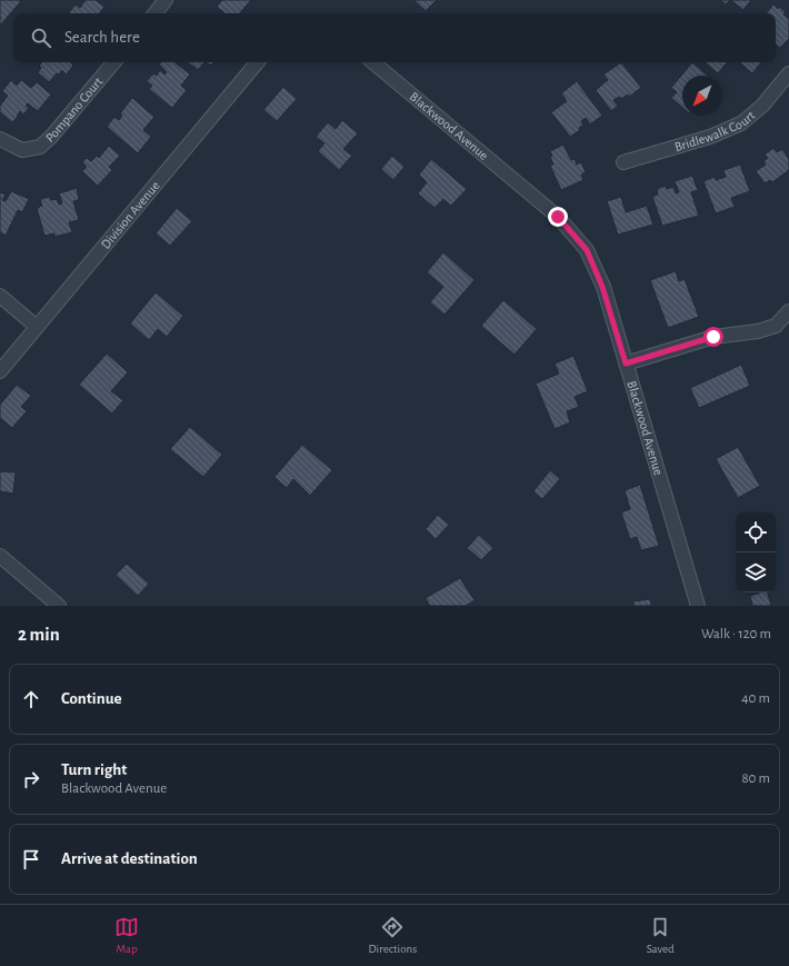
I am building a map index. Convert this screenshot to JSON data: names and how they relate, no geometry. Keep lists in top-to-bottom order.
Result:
{
  "streets": {
    "street": [
      "Pompano Court",
      "Blackwood Avenue",
      "Bridlewalk Court",
      "Division Avenue"
    ]
  },
  "north": "bottom left",
  "page": {
    "search": "Search here",
    "heading": ["2 min", "Walk · 120 m"],
    "list": [
      ["Continue", "40 m"],
      ["Turn right", "Blackwood Avenue", "80 m"],
      "Arrive at destination"
    ],
    "nav": ["Map", "Directions", "Saved"]
  }
}
